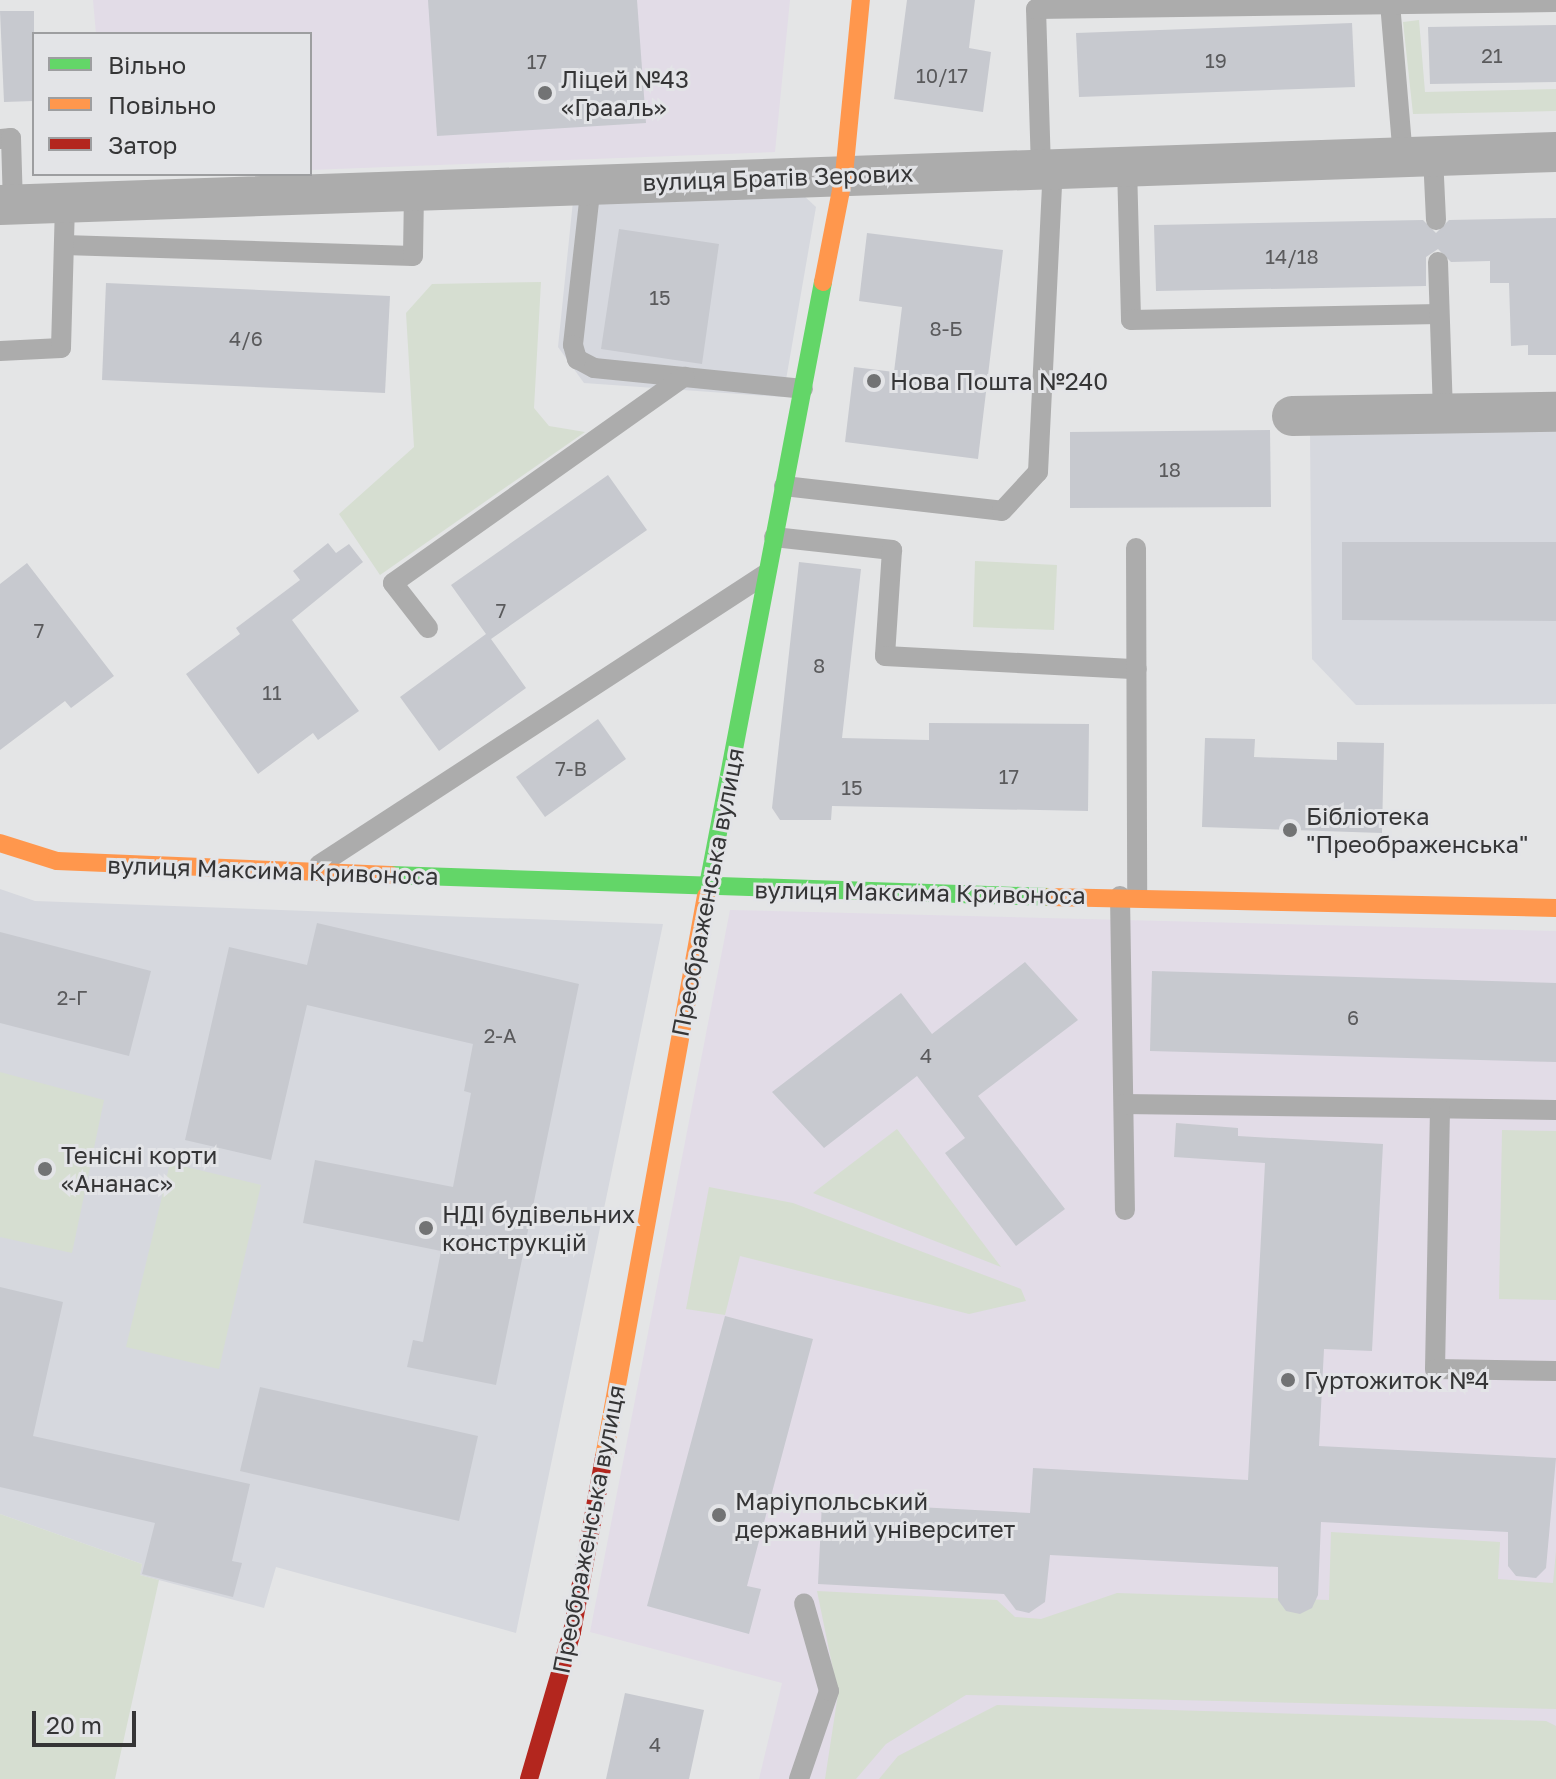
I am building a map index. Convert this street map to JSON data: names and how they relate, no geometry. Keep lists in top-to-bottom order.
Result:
{
  "streets": {
    "street": ["вулиця Братів Зерових", "вулиця Максима Кривоноса", "Преображенська вулиця"]
  },
  "crossings": [
    ["вулиця Братів Зерових", "Преображенська вулиця"],
    ["вулиця Максима Кривоноса", "Преображенська вулиця"]
  ],
  "places": [
    "Ліцей №43 «Грааль»",
    "Нова Пошта №240",
    "Бібліотека \"Преображенська\"",
    "Тенісні корти «Ананас»",
    "НДІ будівельних конструкцій",
    "Гуртожиток №4",
    "Маріупольський державний університет"
  ],
  "house_numbers": [
    "21",
    "19",
    "17",
    "10/17",
    "14/18",
    "15",
    "8-Б",
    "4/6",
    "18",
    "7",
    "7",
    "8",
    "11",
    "7-В",
    "17",
    "15",
    "2-Г",
    "6",
    "2-А",
    "4",
    "4"
  ],
  "legend": ["Вільно", "Повільно", "Затор"],
  "scale_bar": "20 m"
}
